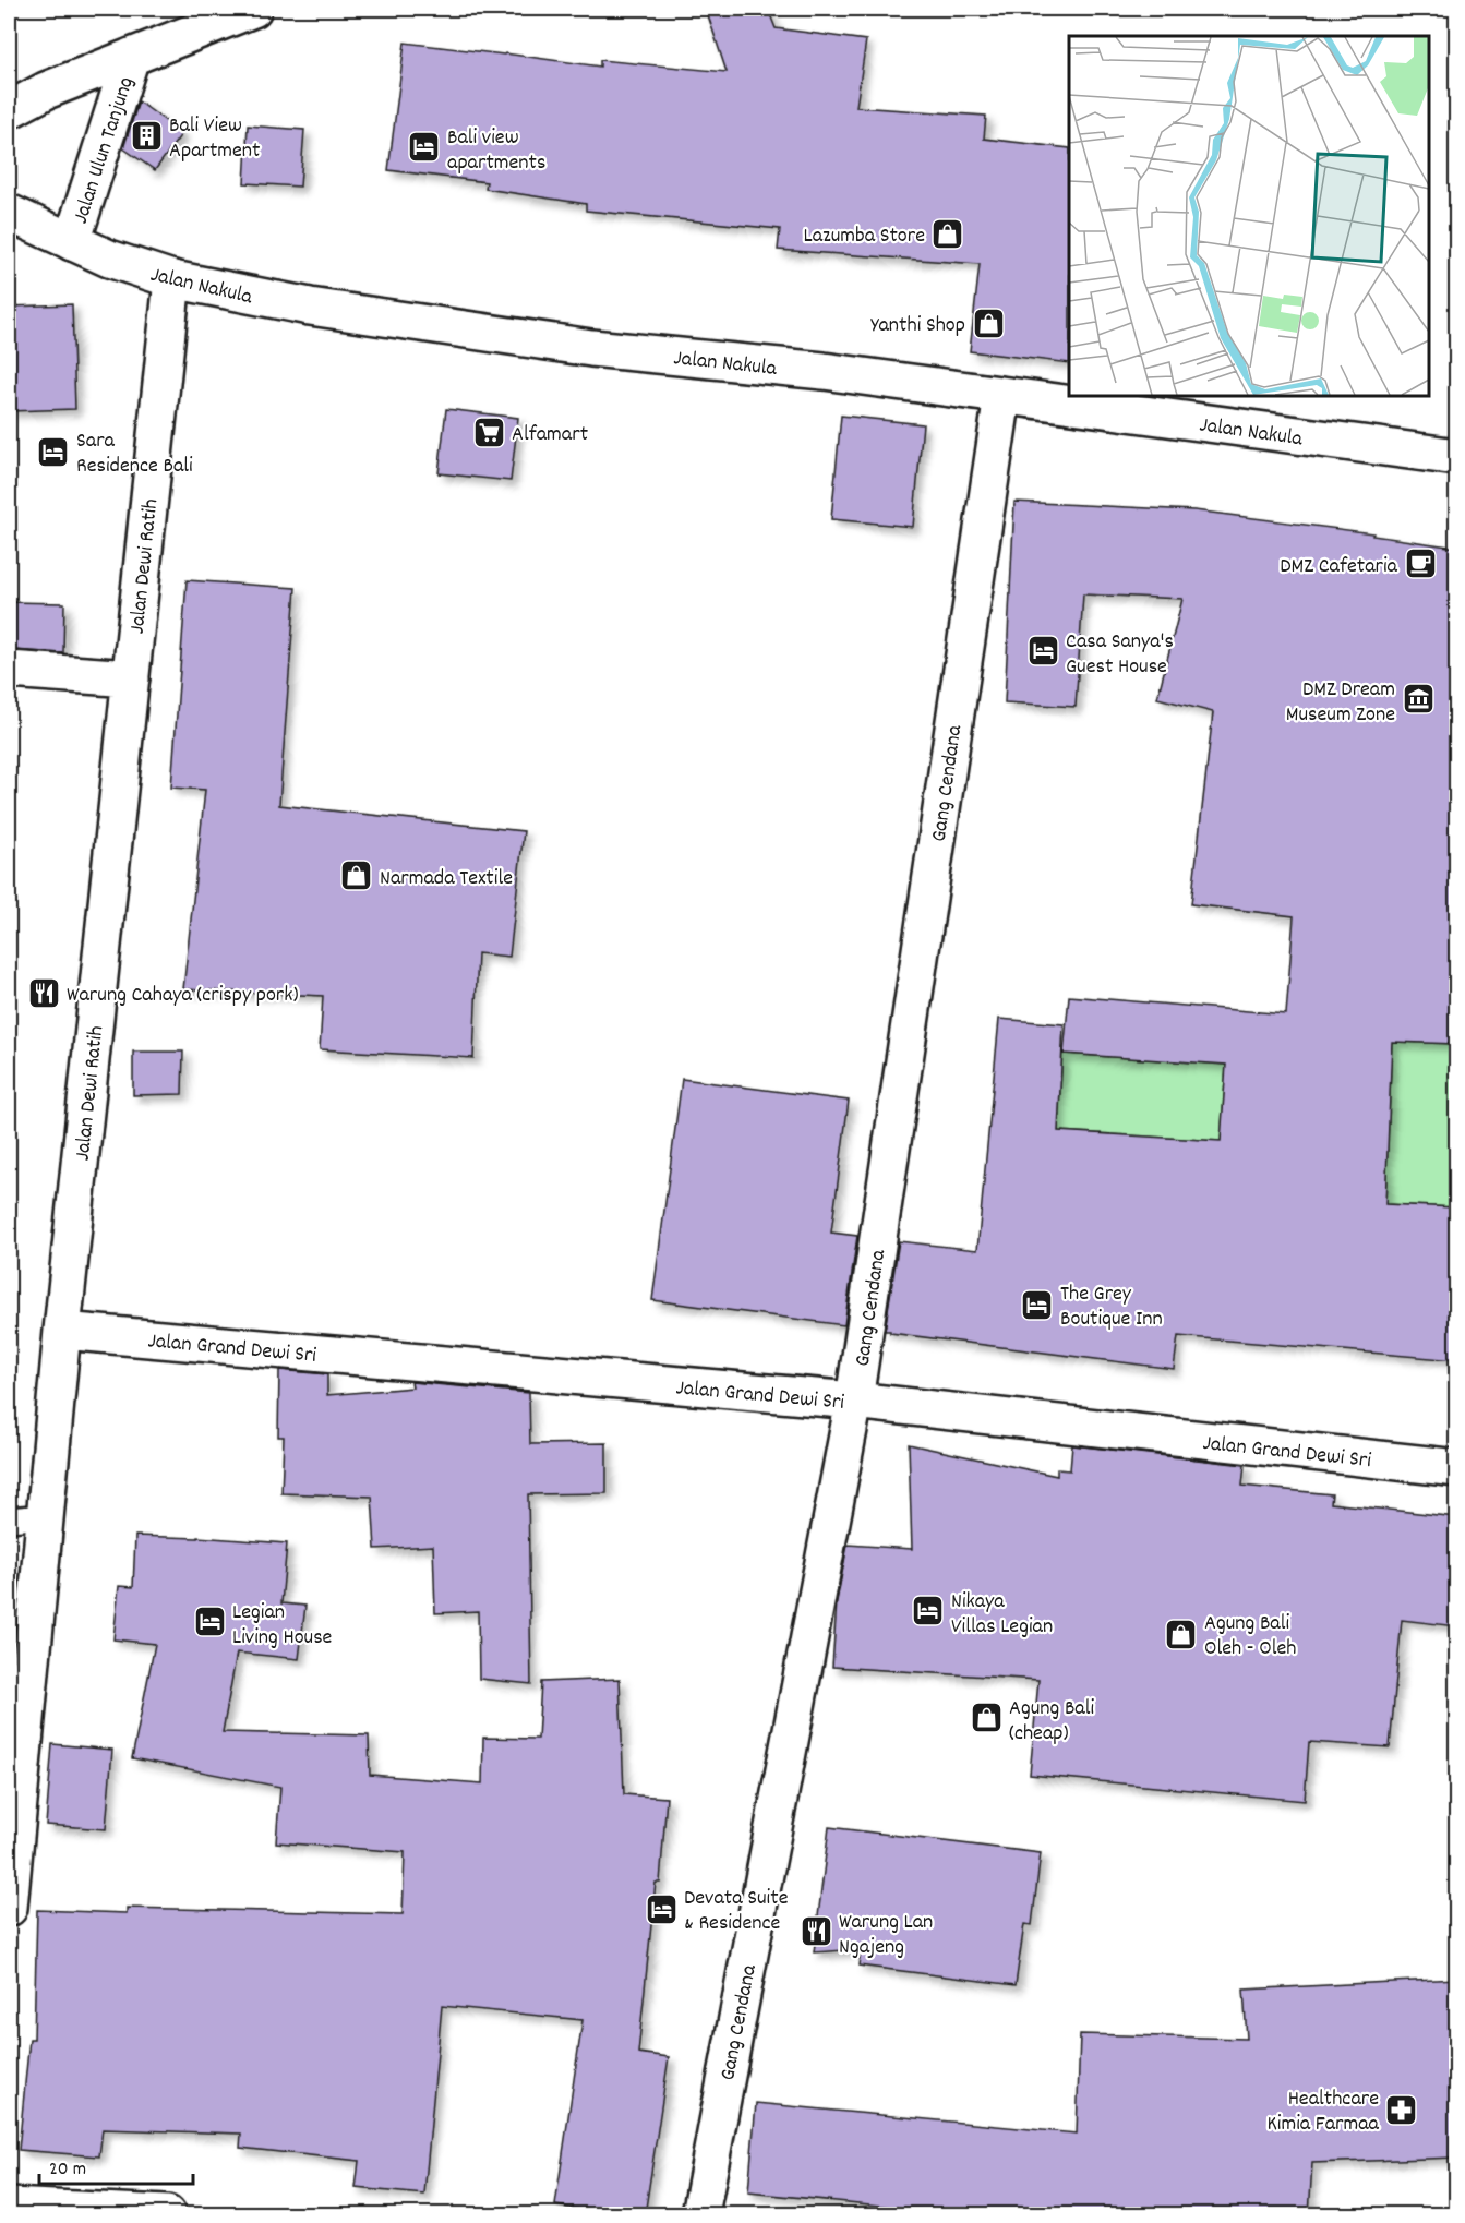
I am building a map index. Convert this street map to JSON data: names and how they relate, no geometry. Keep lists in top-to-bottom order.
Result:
{
  "streets": {
    "street": [
      "Jalan Ulun Tanjung",
      "Jalan Nakula",
      "Jalan Dewi Ratih",
      "Gang Cendana",
      "Jalan Grand Dewi Sri"
    ]
  },
  "crossings": [
    ["Jalan Ulun Tanjung", "Jalan Nakula"],
    ["Jalan Nakula", "Jalan Dewi Ratih"],
    ["Jalan Nakula", "Gang Cendana"],
    ["Jalan Dewi Ratih", "Jalan Grand Dewi Sri"],
    ["Gang Cendana", "Jalan Grand Dewi Sri"]
  ],
  "places": {
    "building": ["Bali View Apartment"],
    "hotel": [
      "Bali view apartments",
      "Sara Residence Bali",
      "Casa Sanya's Guest House",
      "The Grey Boutique Inn",
      "Nikaya Villas Legian",
      "Legian Living House",
      "Devata Suite & Residence"
    ],
    "shop": [
      "Lazumba Store",
      "Yanthi Shop",
      "Narmada Textile",
      "Agung Bali Oleh - Oleh",
      "Agung Bali (cheap)"
    ],
    "supermarket": ["Alfamart"],
    "cafe": ["DMZ Cafetaria"],
    "museum": ["DMZ Dream Museum Zone"],
    "restaurant": ["Warung Cahaya (crispy pork)", "Warung Lan Ngajeng"],
    "pharmacy": ["Healthcare Kimia Farmaa"]
  },
  "scale_bar": "20 m"
}
